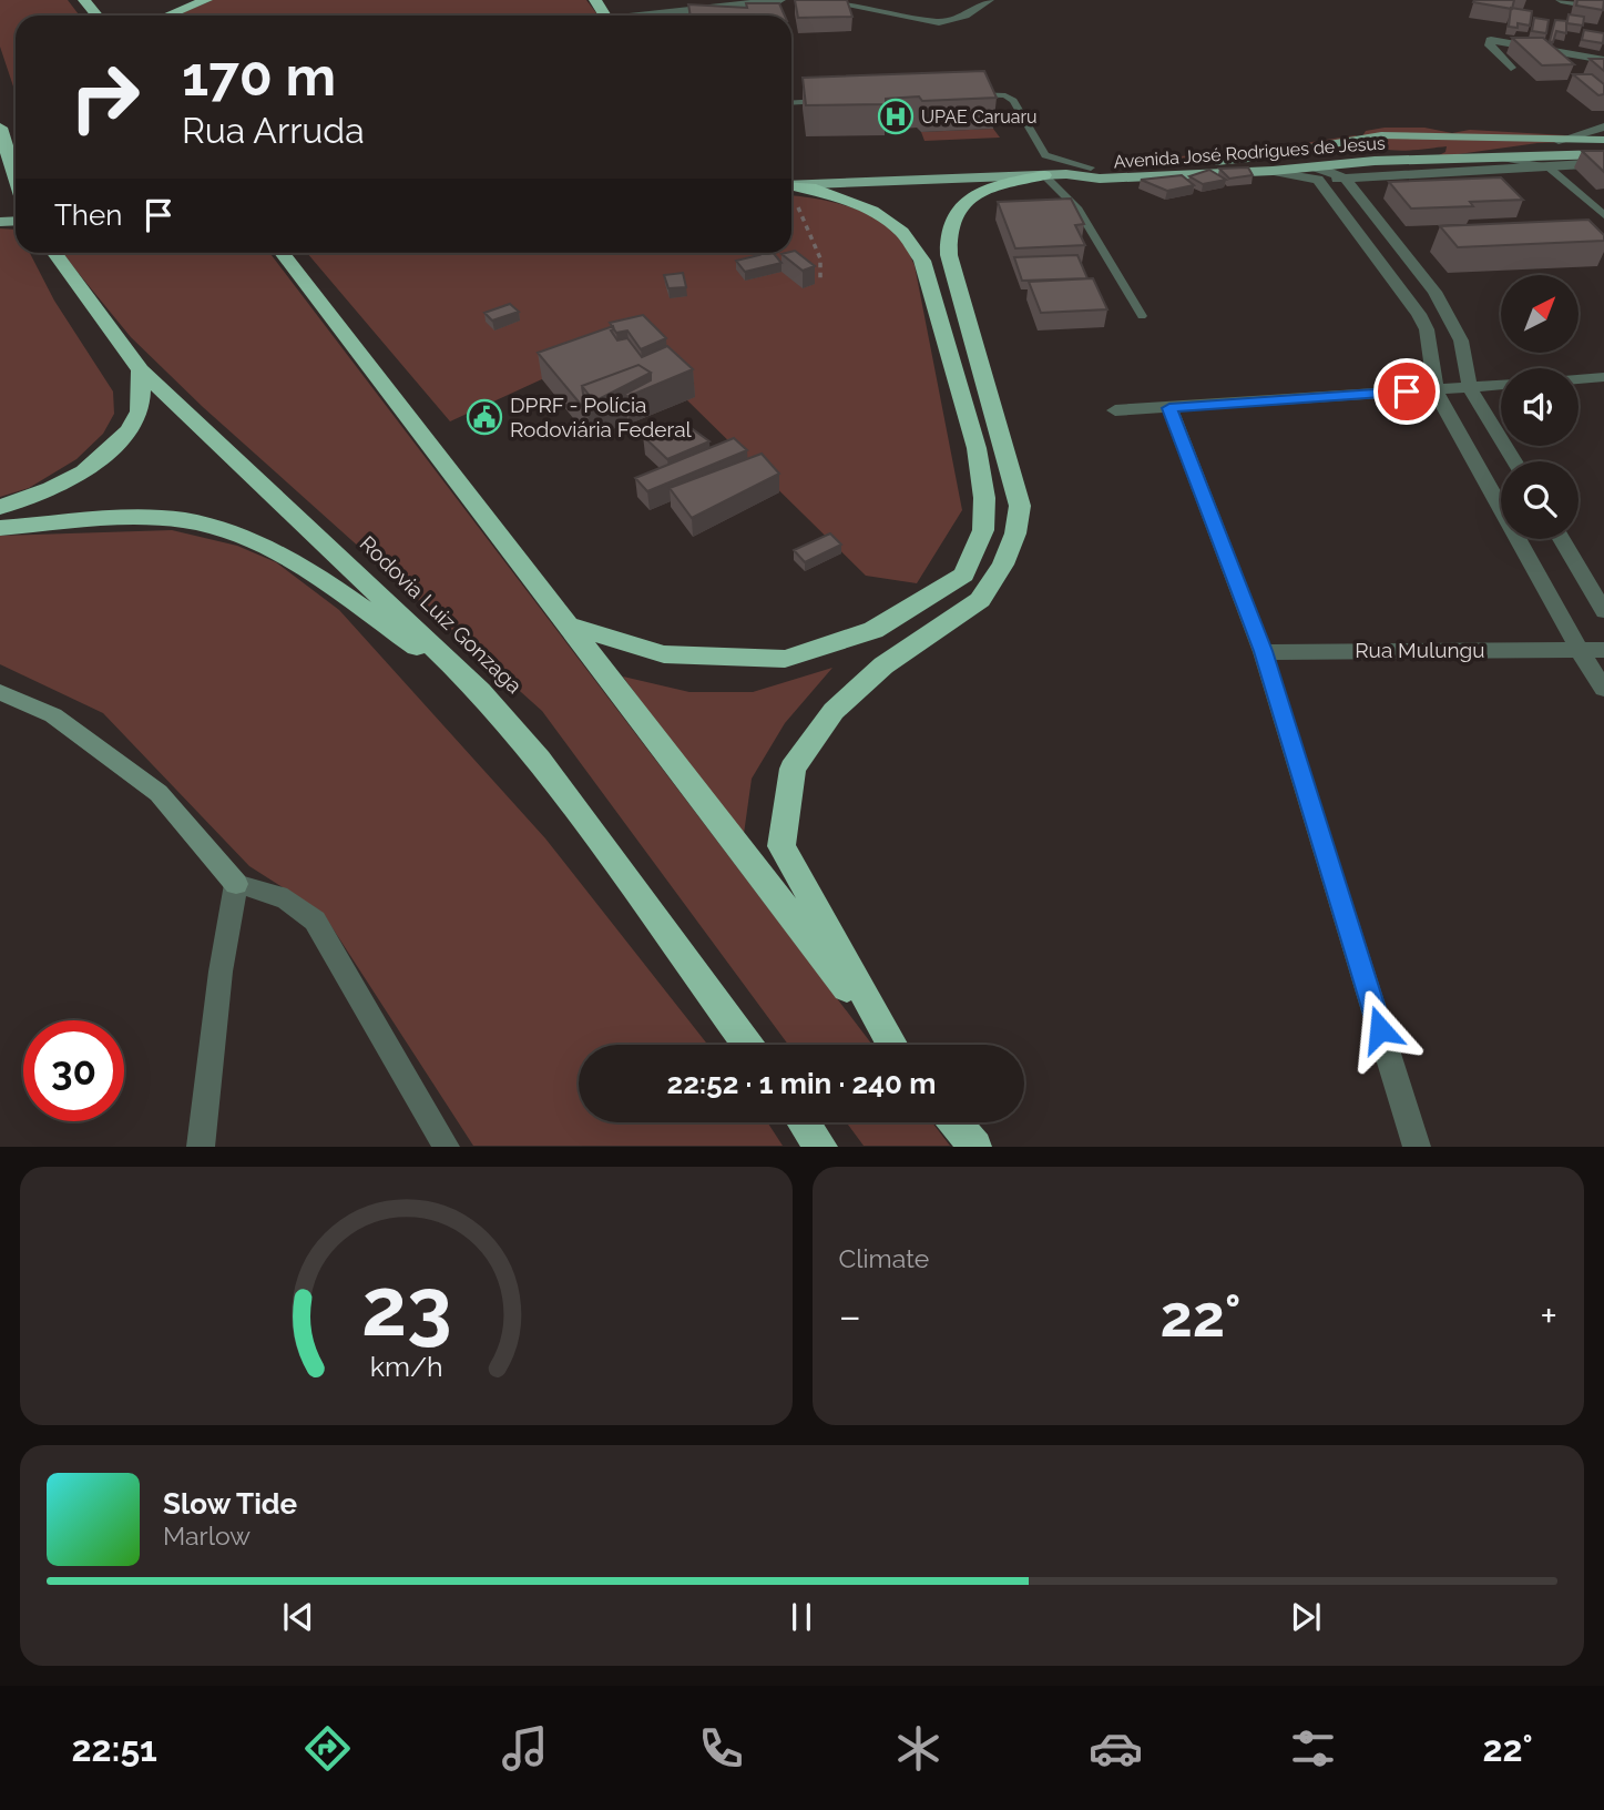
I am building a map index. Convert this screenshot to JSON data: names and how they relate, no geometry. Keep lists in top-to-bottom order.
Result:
{
  "streets": {
    "highway": ["Rodovia Luiz Gonzaga"],
    "main road": ["Avenida José Rodrigues de Jesus"],
    "street": ["Rua Mulungu"]
  },
  "places": {
    "hospital": ["UPAE Caruaru"],
    "public building": ["DPRF - Polícia Rodoviária Federal"]
  },
  "north": "top right",
  "page": {
    "turn": ["170 m", "Rua Arruda"],
    "then": "Then",
    "limit": "30",
    "trip": "22:52 · 1 min · 240 m",
    "tile": "Climate",
    "heat": ["−", "22°", "+"],
    "song": ["Slow Tide", "Marlow"],
    "tabs": ["22:51", "22°"],
    "gauge": ["23", "km/h"]
  }
}
